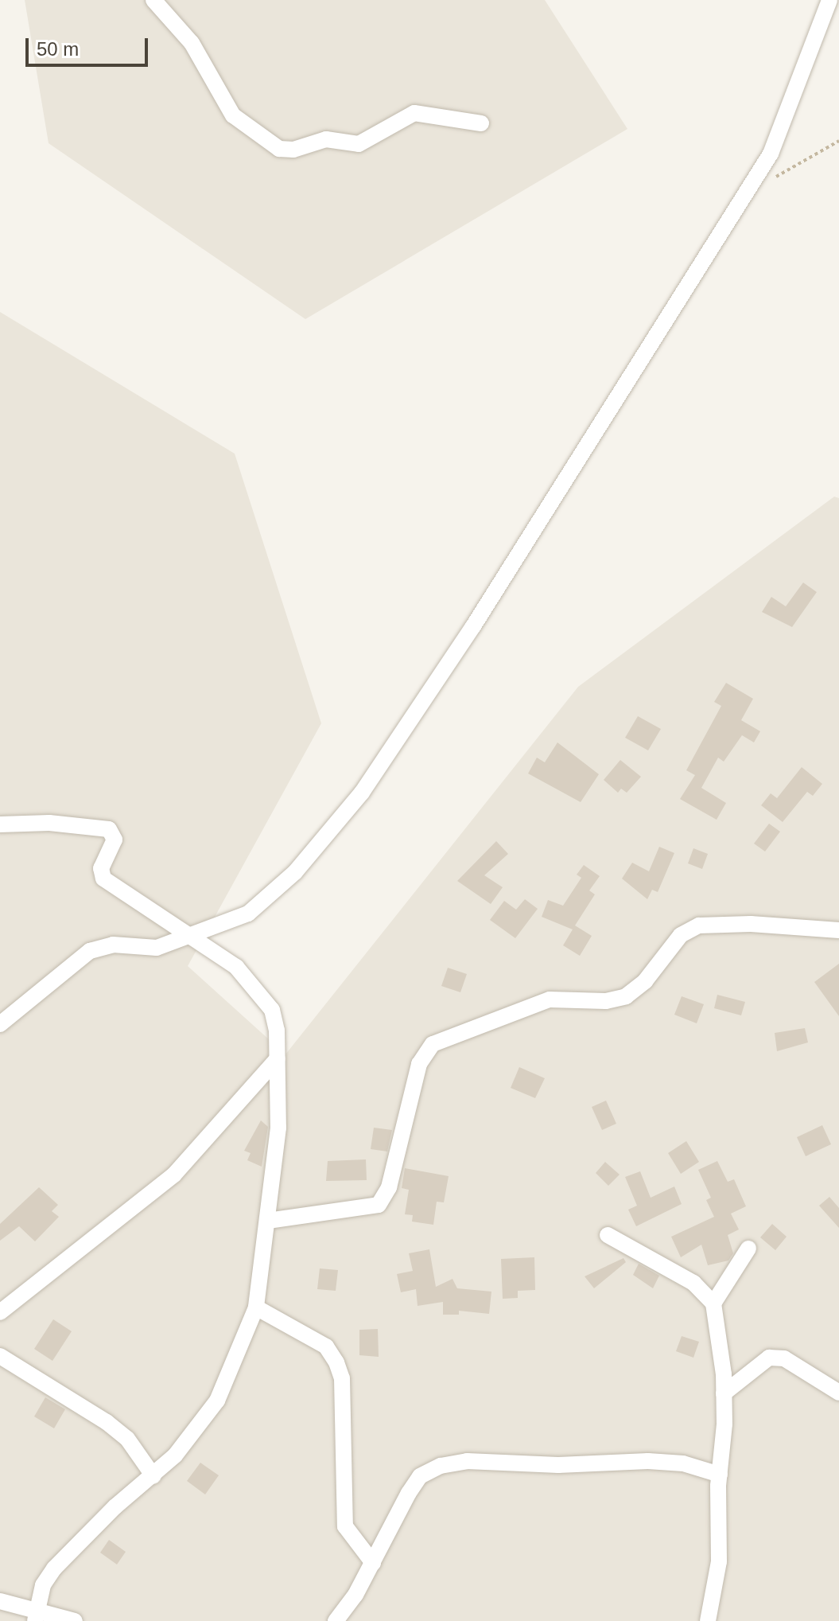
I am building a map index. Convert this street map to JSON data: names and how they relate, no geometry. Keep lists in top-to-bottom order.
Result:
{
  "scale_bar": "50 m"
}
